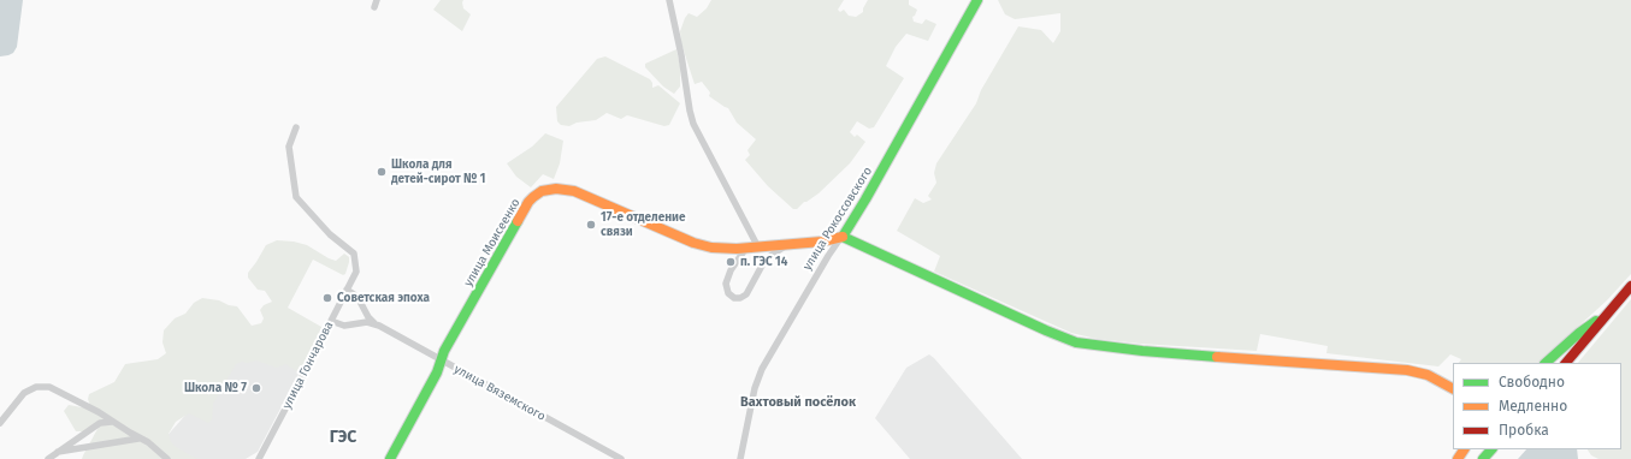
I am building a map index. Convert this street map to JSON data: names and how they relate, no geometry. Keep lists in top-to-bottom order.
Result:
{
  "streets": {
    "street": [
      "улица Рокоссовского",
      "улица Моисеенко",
      "улица Гончарова",
      "улица Вяземского"
    ]
  },
  "crossings": [
    ["улица Рокоссовского", "улица Моисеенко"],
    ["улица Моисеенко", "улица Вяземского"]
  ],
  "districts": ["Вахтовый посёлок", "ГЭС"],
  "places": [
    "Школа для детей-сирот № 1",
    "17-е отделение связи",
    "п. ГЭС 14",
    "Советская эпоха",
    "Школа № 7"
  ],
  "legend": ["Свободно", "Медленно", "Пробка"]
}
